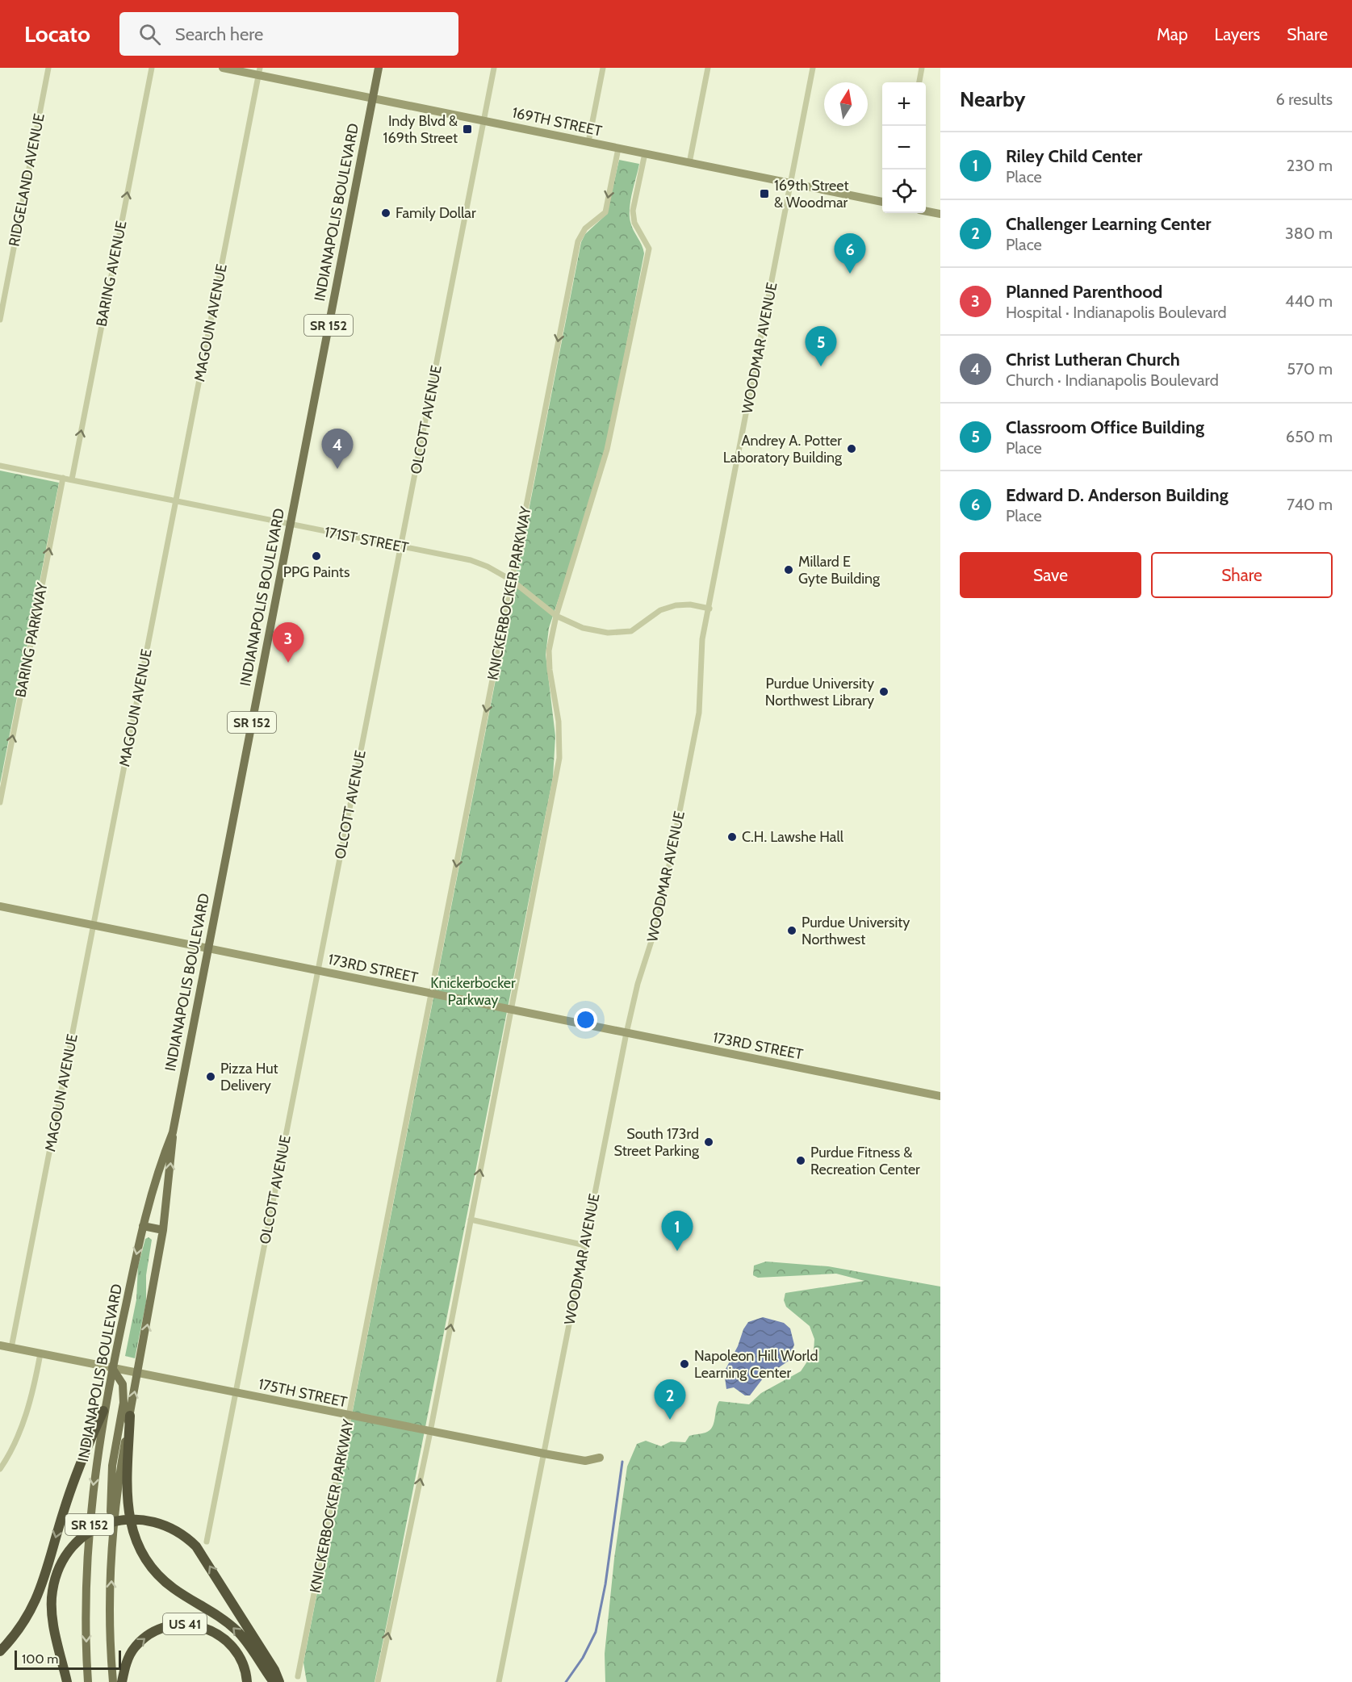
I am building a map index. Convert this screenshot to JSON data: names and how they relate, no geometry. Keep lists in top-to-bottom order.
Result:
{
  "streets": {
    "highway": ["US 41"],
    "main road": ["INDIANAPOLIS BOULEVARD", "SR 152"],
    "street": [
      "169TH STREET",
      "RIDGELAND AVENUE",
      "BARING AVENUE",
      "MAGOUN AVENUE",
      "WOODMAR AVENUE",
      "OLCOTT AVENUE",
      "171ST STREET",
      "KNICKERBOCKER PARKWAY",
      "BARING PARKWAY",
      "173RD STREET",
      "175TH STREET"
    ]
  },
  "crossings": [
    ["169TH STREET", "INDIANAPOLIS BOULEVARD"],
    ["169TH STREET", "MAGOUN AVENUE"],
    ["169TH STREET", "WOODMAR AVENUE"],
    ["169TH STREET", "OLCOTT AVENUE"],
    ["169TH STREET", "KNICKERBOCKER PARKWAY"],
    ["INDIANAPOLIS BOULEVARD", "171ST STREET"],
    ["INDIANAPOLIS BOULEVARD", "173RD STREET"],
    ["INDIANAPOLIS BOULEVARD", "175TH STREET"],
    ["BARING AVENUE", "171ST STREET"],
    ["MAGOUN AVENUE", "171ST STREET"],
    ["MAGOUN AVENUE", "173RD STREET"],
    ["MAGOUN AVENUE", "175TH STREET"],
    ["WOODMAR AVENUE", "171ST STREET"],
    ["WOODMAR AVENUE", "173RD STREET"],
    ["WOODMAR AVENUE", "175TH STREET"],
    ["OLCOTT AVENUE", "171ST STREET"],
    ["OLCOTT AVENUE", "173RD STREET"],
    ["OLCOTT AVENUE", "175TH STREET"],
    ["171ST STREET", "KNICKERBOCKER PARKWAY"],
    ["171ST STREET", "BARING PARKWAY"],
    ["KNICKERBOCKER PARKWAY", "173RD STREET"],
    ["KNICKERBOCKER PARKWAY", "175TH STREET"]
  ],
  "one_way": ["BARING AVENUE", "KNICKERBOCKER PARKWAY", "BARING PARKWAY"],
  "parks": ["Knickerbocker Parkway"],
  "places": {
    "transit": ["Indy Blvd & 169th Street", "169th Street & Woodmar"],
    "other": [
      "Family Dollar",
      "Andrey A. Potter Laboratory Building",
      "PPG Paints",
      "Millard E Gyte Building",
      "Purdue University Northwest Library",
      "C.H. Lawshe Hall",
      "Purdue University Northwest",
      "Pizza Hut Delivery",
      "South 173rd Street Parking",
      "Purdue Fitness & Recreation Center",
      "Napoleon Hill World Learning Center"
    ]
  },
  "scale_bar": "100 m",
  "north": "top",
  "page": {
    "header": "Locato",
    "search": "Search here",
    "nav": ["Map", "Layers", "Share"],
    "heading": ["Nearby", "6 results"],
    "map_buttons": ["+", "−"],
    "list": [
      {
        "mark": "1",
        "name": "Riley Child Center",
        "note": "Place",
        "value": "230 m"
      },
      {
        "mark": "2",
        "name": "Challenger Learning Center",
        "note": "Place",
        "value": "380 m"
      },
      {
        "mark": "3",
        "name": "Planned Parenthood",
        "note": "Hospital · Indianapolis Boulevard",
        "value": "440 m"
      },
      {
        "mark": "4",
        "name": "Christ Lutheran Church",
        "note": "Church · Indianapolis Boulevard",
        "value": "570 m"
      },
      {
        "mark": "5",
        "name": "Classroom Office Building",
        "note": "Place",
        "value": "650 m"
      },
      {
        "mark": "6",
        "name": "Edward D. Anderson Building",
        "note": "Place",
        "value": "740 m"
      }
    ],
    "pins": [
      "6",
      "5",
      "4",
      "3",
      "1",
      "2"
    ],
    "buttons": ["Save", "Share"],
    "scale": "100 m"
  }
}
